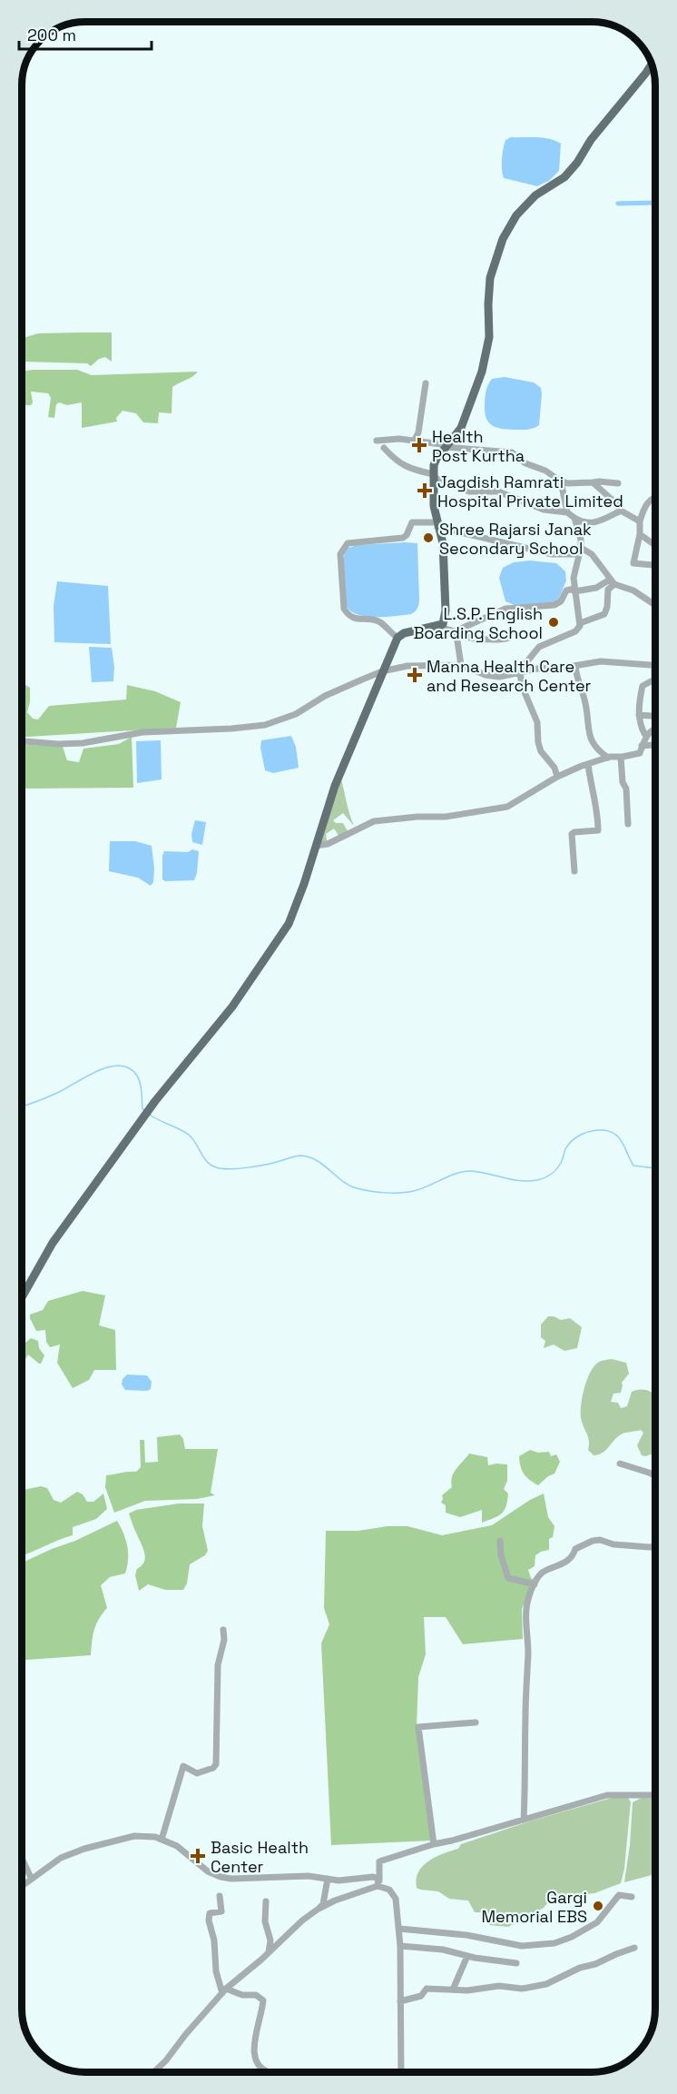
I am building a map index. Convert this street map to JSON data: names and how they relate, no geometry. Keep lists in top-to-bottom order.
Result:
{
  "places": {
    "health": [
      "Health Post Kurtha",
      "Jagdish Ramrati Hospital Private Limited",
      "Manna Health Care and Research Center",
      "Basic Health Center"
    ],
    "other": ["Shree Rajarsi Janak Secondary School", "L.S.P. English Boarding School", "Gargi Memorial EBS"]
  },
  "scale_bar": "200 m"
}
